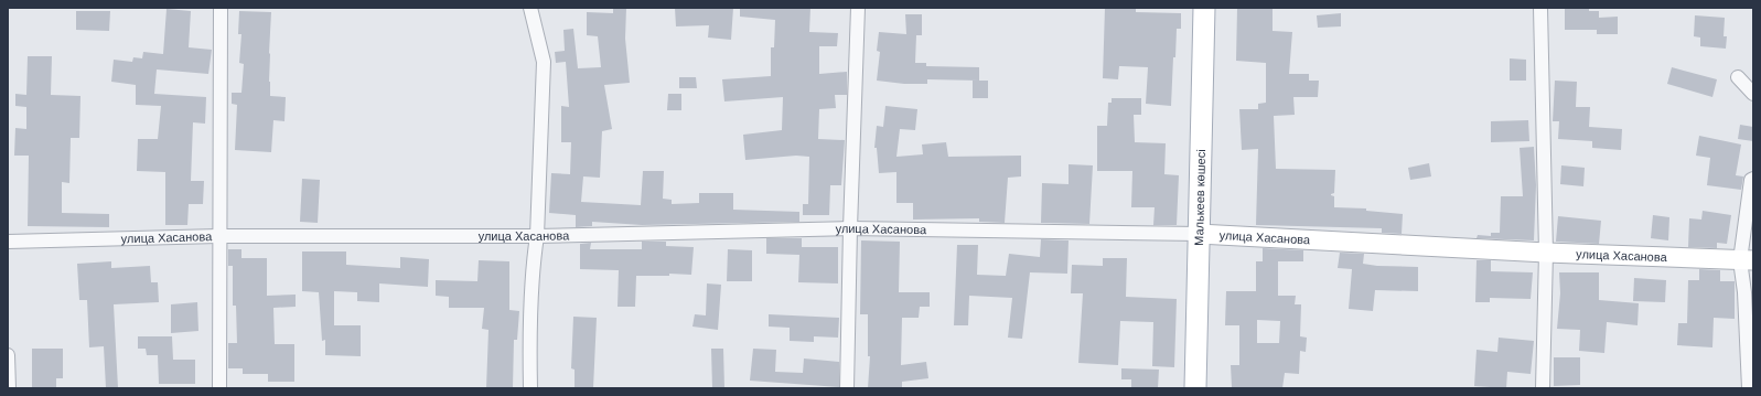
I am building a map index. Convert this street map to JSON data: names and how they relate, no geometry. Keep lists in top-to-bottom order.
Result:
{
  "streets": {
    "main road": ["Малькеев көшесі"],
    "street": ["улица Хасанова"]
  },
  "crossings": [
    ["Малькеев көшесі", "улица Хасанова"]
  ]
}
